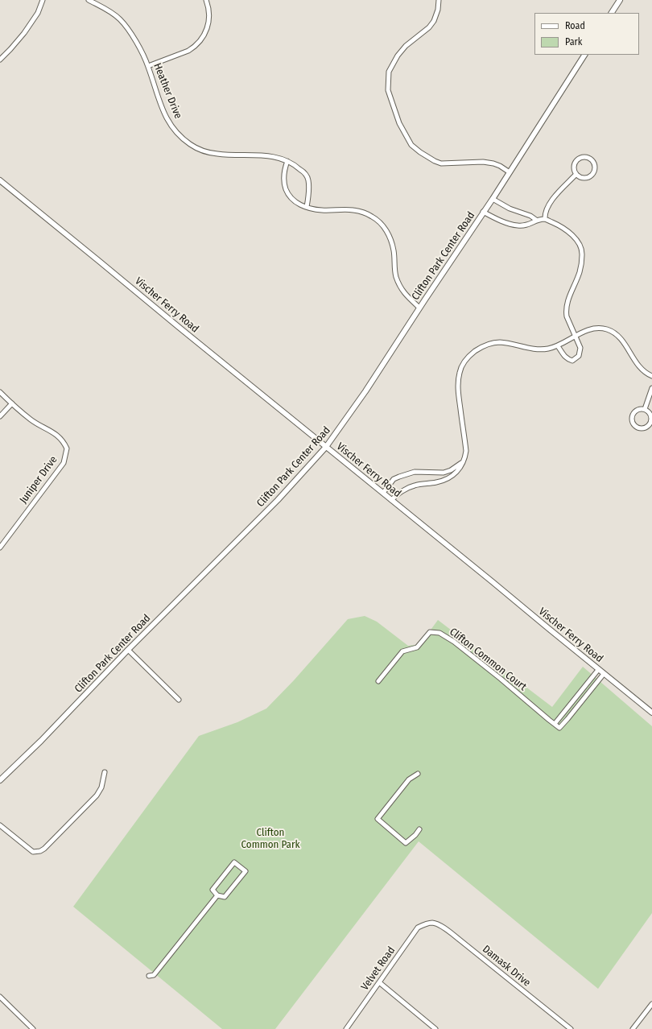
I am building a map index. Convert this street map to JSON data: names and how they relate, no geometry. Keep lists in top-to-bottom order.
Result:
{
  "streets": {
    "street": [
      "Heather Drive",
      "Clifton Park Center Road",
      "Vischer Ferry Road",
      "Juniper Drive",
      "Clifton Common Court",
      "Damask Drive",
      "Velvet Road"
    ]
  },
  "crossings": [
    ["Clifton Park Center Road", "Vischer Ferry Road"],
    ["Vischer Ferry Road", "Clifton Common Court"],
    ["Damask Drive", "Velvet Road"]
  ],
  "parks": ["Clifton Common Park"],
  "legend": ["Road", "Park"]
}
